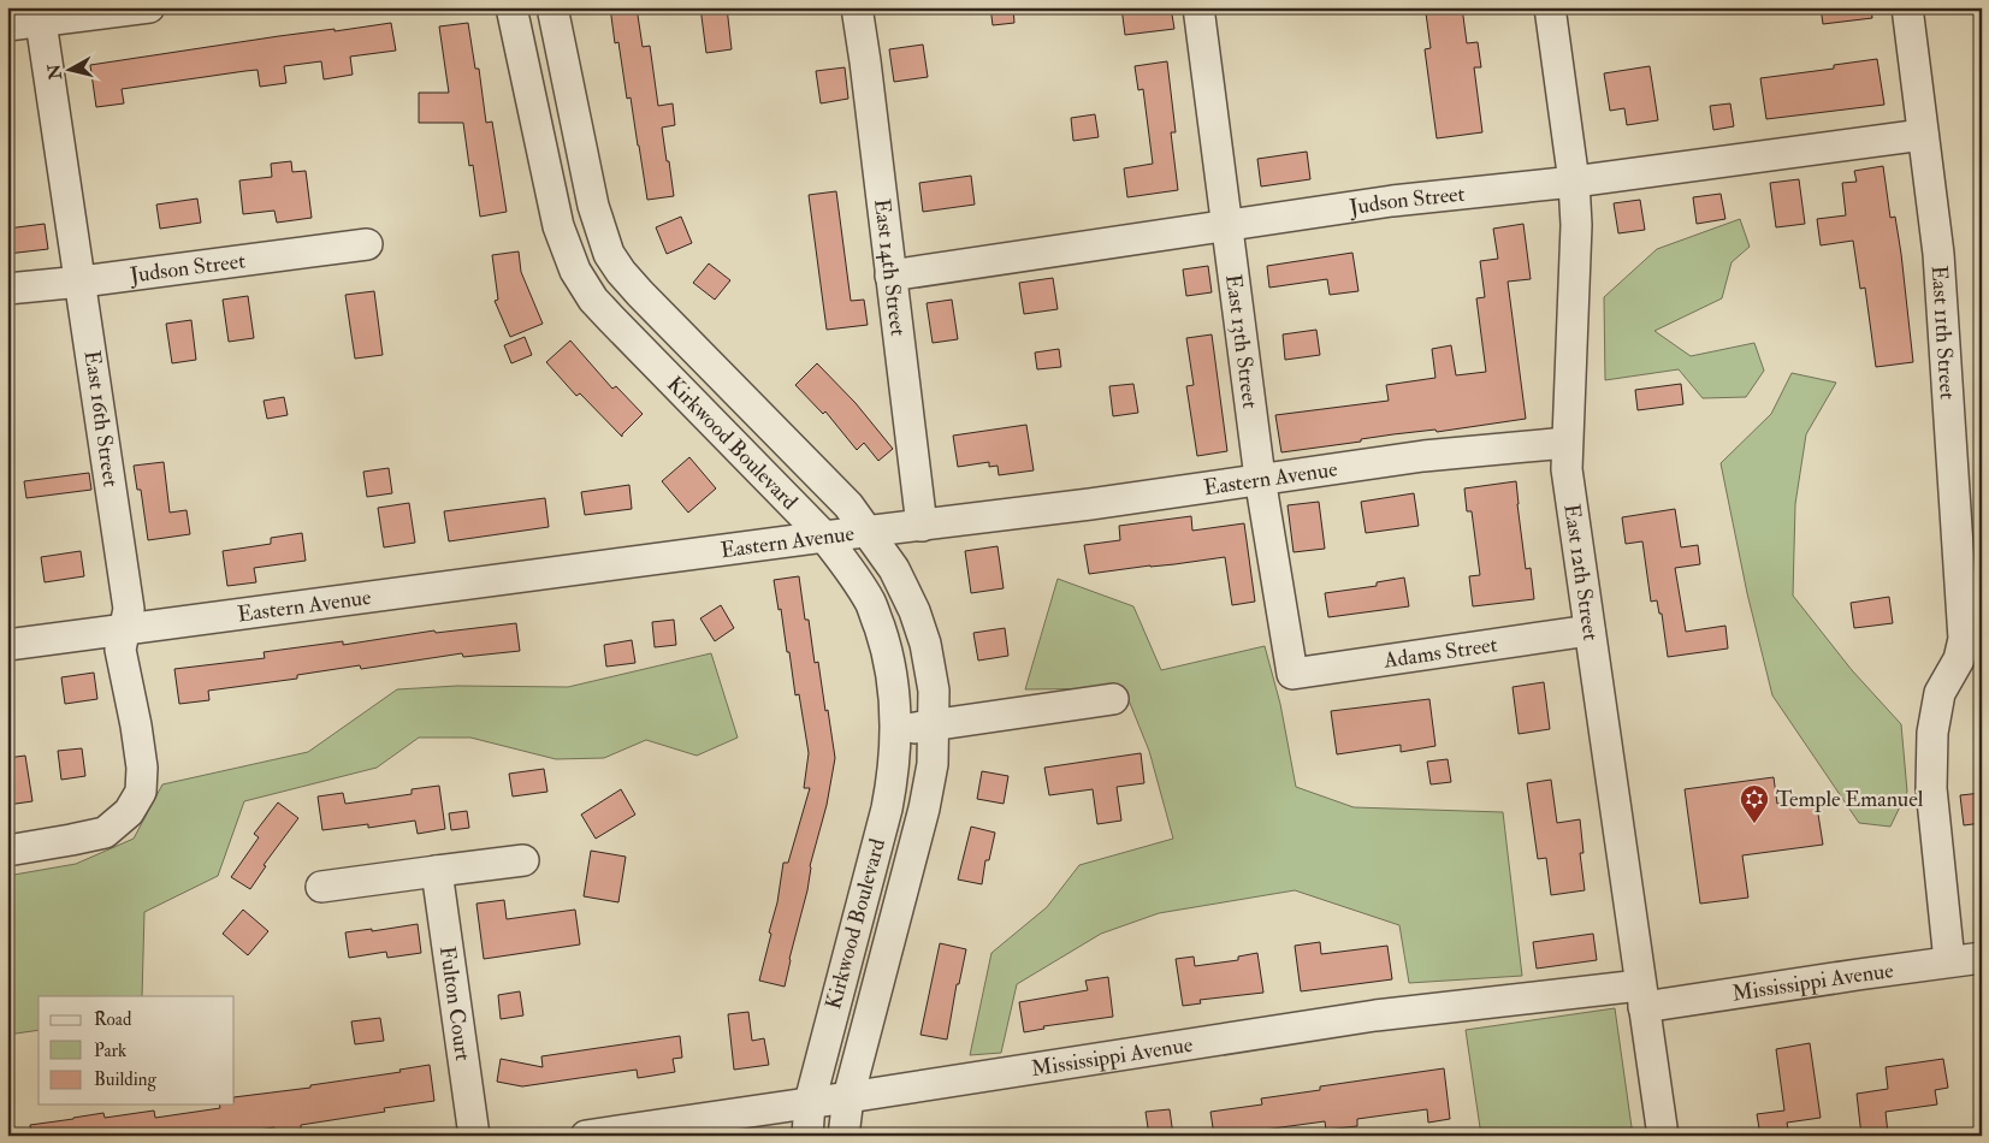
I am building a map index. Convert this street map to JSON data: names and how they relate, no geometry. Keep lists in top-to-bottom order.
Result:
{
  "streets": {
    "street": [
      "Judson Street",
      "East 14th Street",
      "East 11th Street",
      "East 13th Street",
      "East 16th Street",
      "Kirkwood Boulevard",
      "Eastern Avenue",
      "East 12th Street",
      "Adams Street",
      "Mississippi Avenue",
      "Fulton Court"
    ]
  },
  "crossings": [
    ["Judson Street", "East 14th Street"],
    ["Judson Street", "East 11th Street"],
    ["Judson Street", "East 13th Street"],
    ["Judson Street", "East 16th Street"],
    ["Judson Street", "East 12th Street"],
    ["East 14th Street", "Eastern Avenue"],
    ["East 13th Street", "Eastern Avenue"],
    ["East 13th Street", "Adams Street"],
    ["East 16th Street", "Eastern Avenue"],
    ["Kirkwood Boulevard", "Eastern Avenue"],
    ["Kirkwood Boulevard", "Mississippi Avenue"],
    ["Eastern Avenue", "East 12th Street"],
    ["East 12th Street", "Adams Street"],
    ["East 12th Street", "Mississippi Avenue"]
  ],
  "places": {
    "synagogue": ["Temple Emanuel"]
  },
  "legend": ["Road", "Park", "Building"],
  "north": "left"
}
